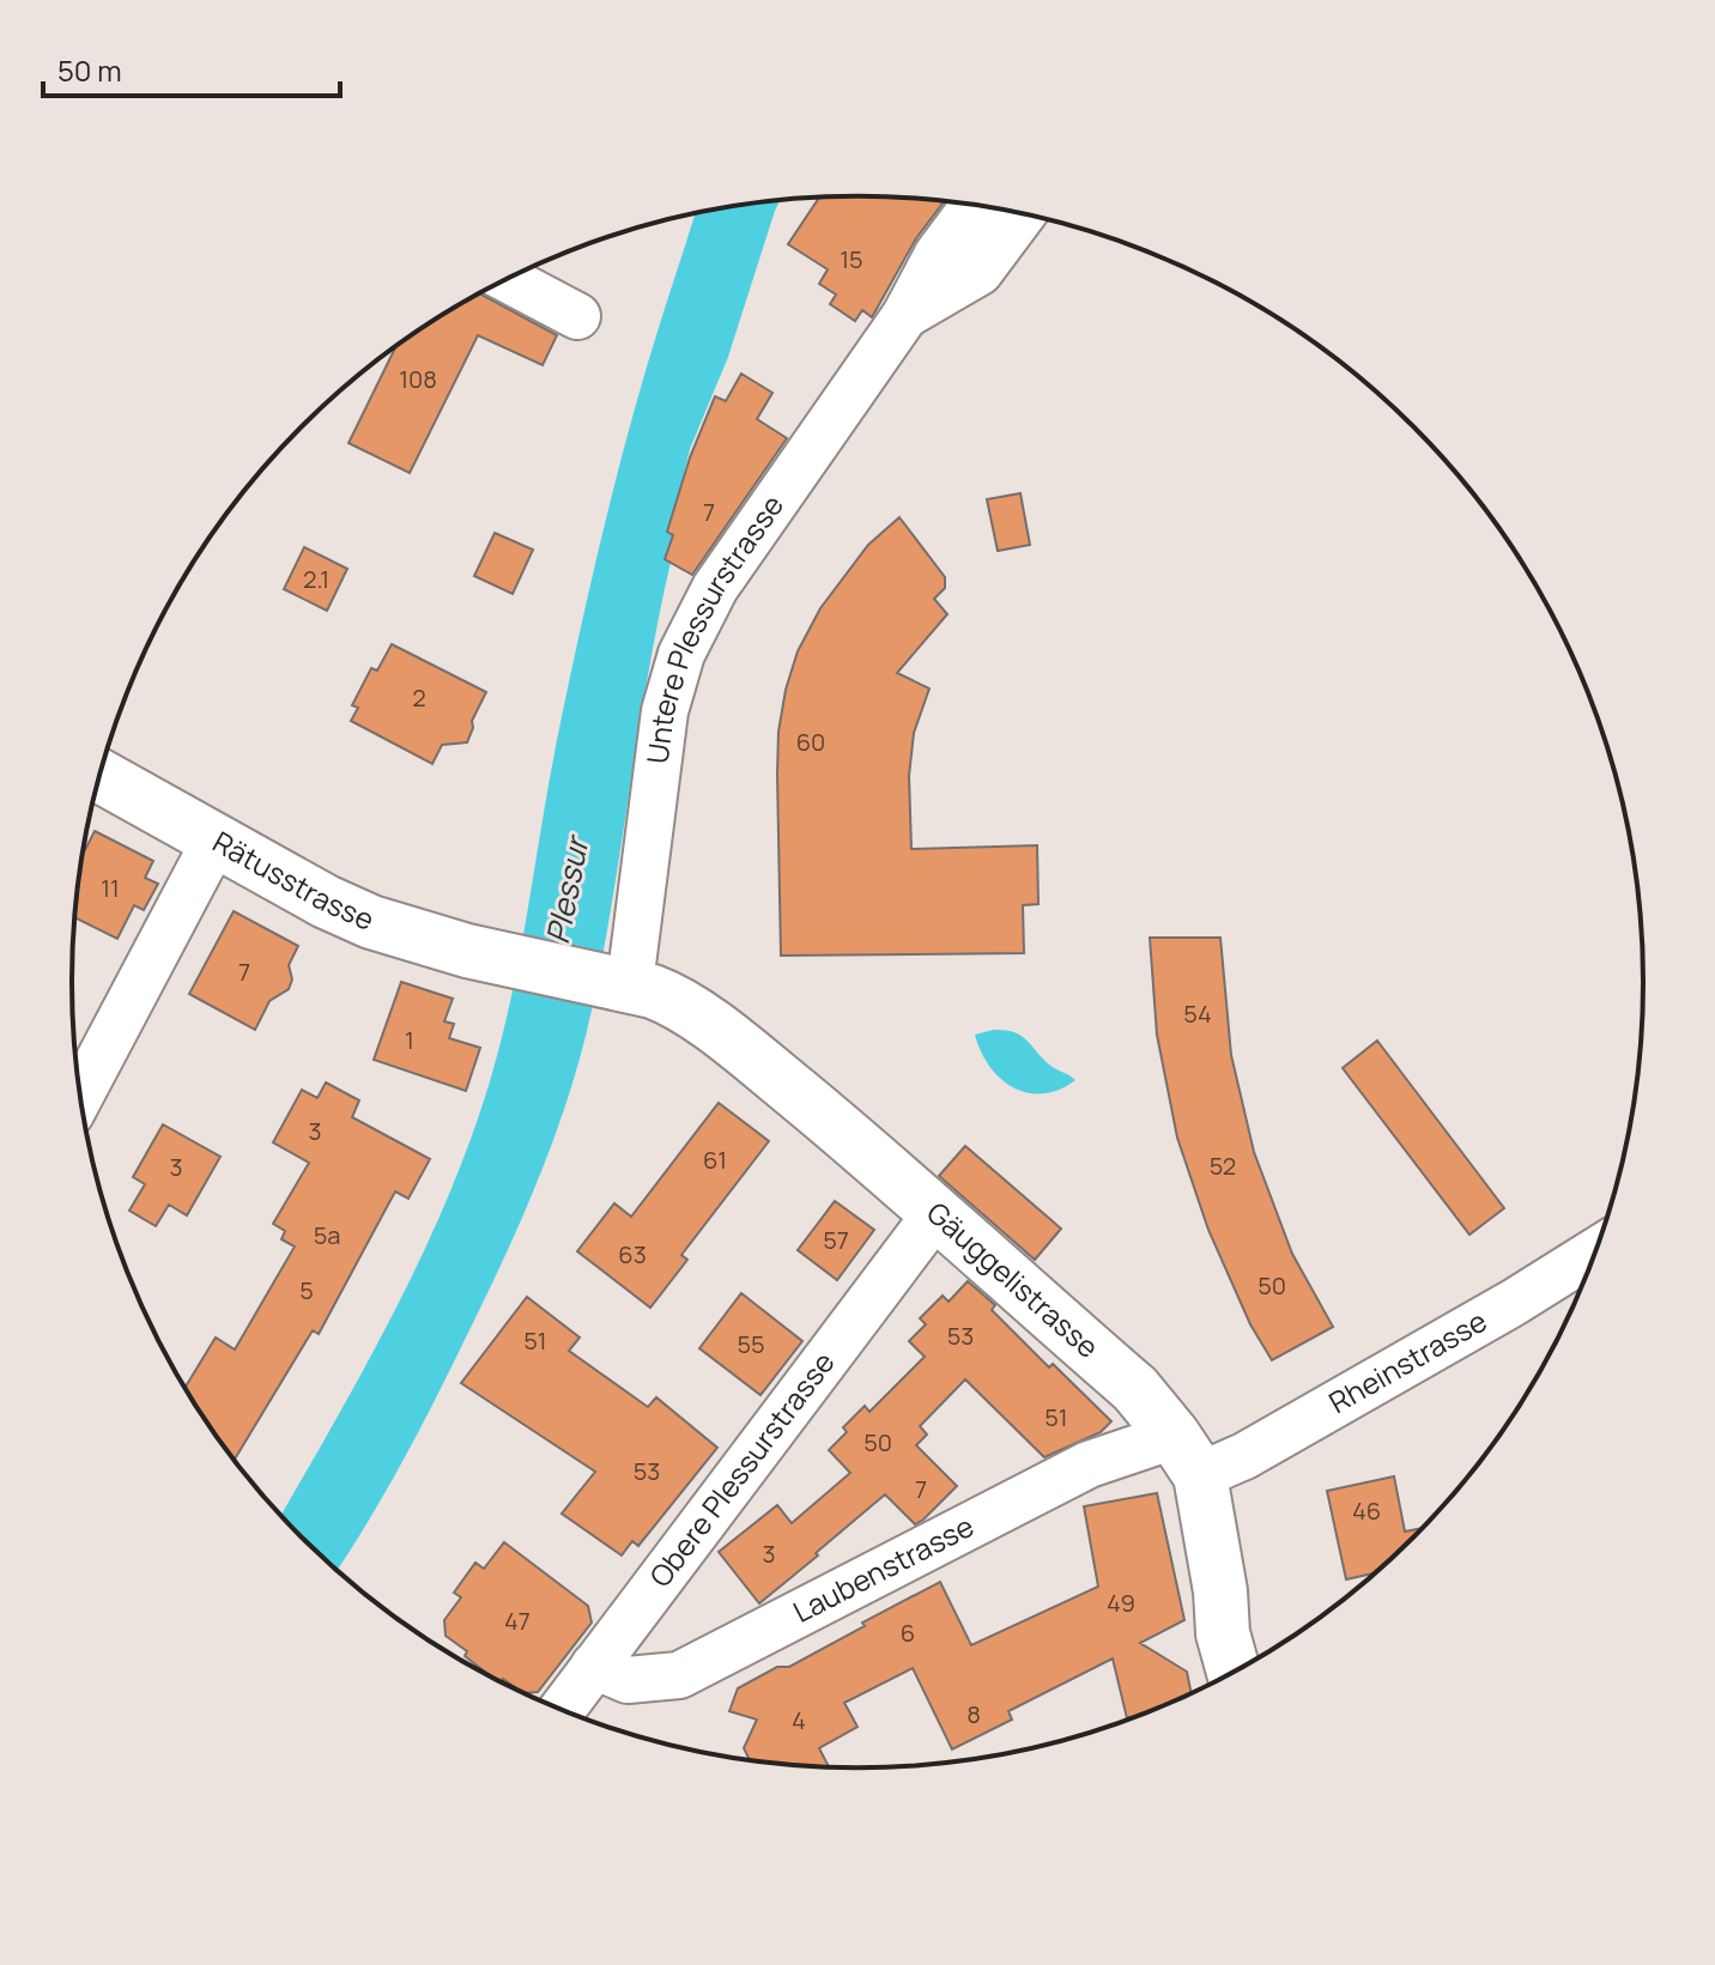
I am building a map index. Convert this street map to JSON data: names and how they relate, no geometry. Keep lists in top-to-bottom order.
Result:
{
  "streets": {
    "street": [
      "Untere Plessurstrasse",
      "Rätusstrasse",
      "Gäuggelistrasse",
      "Rheinstrasse",
      "Obere Plessurstrasse",
      "Laubenstrasse"
    ]
  },
  "crossings": [
    ["Untere Plessurstrasse", "Rätusstrasse"],
    ["Untere Plessurstrasse", "Gäuggelistrasse"],
    ["Rätusstrasse", "Gäuggelistrasse"],
    ["Gäuggelistrasse", "Rheinstrasse"],
    ["Gäuggelistrasse", "Obere Plessurstrasse"],
    ["Gäuggelistrasse", "Laubenstrasse"],
    ["Rheinstrasse", "Laubenstrasse"],
    ["Obere Plessurstrasse", "Laubenstrasse"]
  ],
  "water": ["Plessur"],
  "house_numbers": [
    "15",
    "108",
    "7",
    "2.1",
    "2",
    "60",
    "11",
    "7",
    "54",
    "1",
    "3",
    "61",
    "52",
    "3",
    "5a",
    "57",
    "63",
    "50",
    "5",
    "53",
    "51",
    "55",
    "51",
    "50",
    "53",
    "7",
    "46",
    "3",
    "49",
    "47",
    "6",
    "8",
    "4"
  ],
  "scale_bar": "50 m"
}
